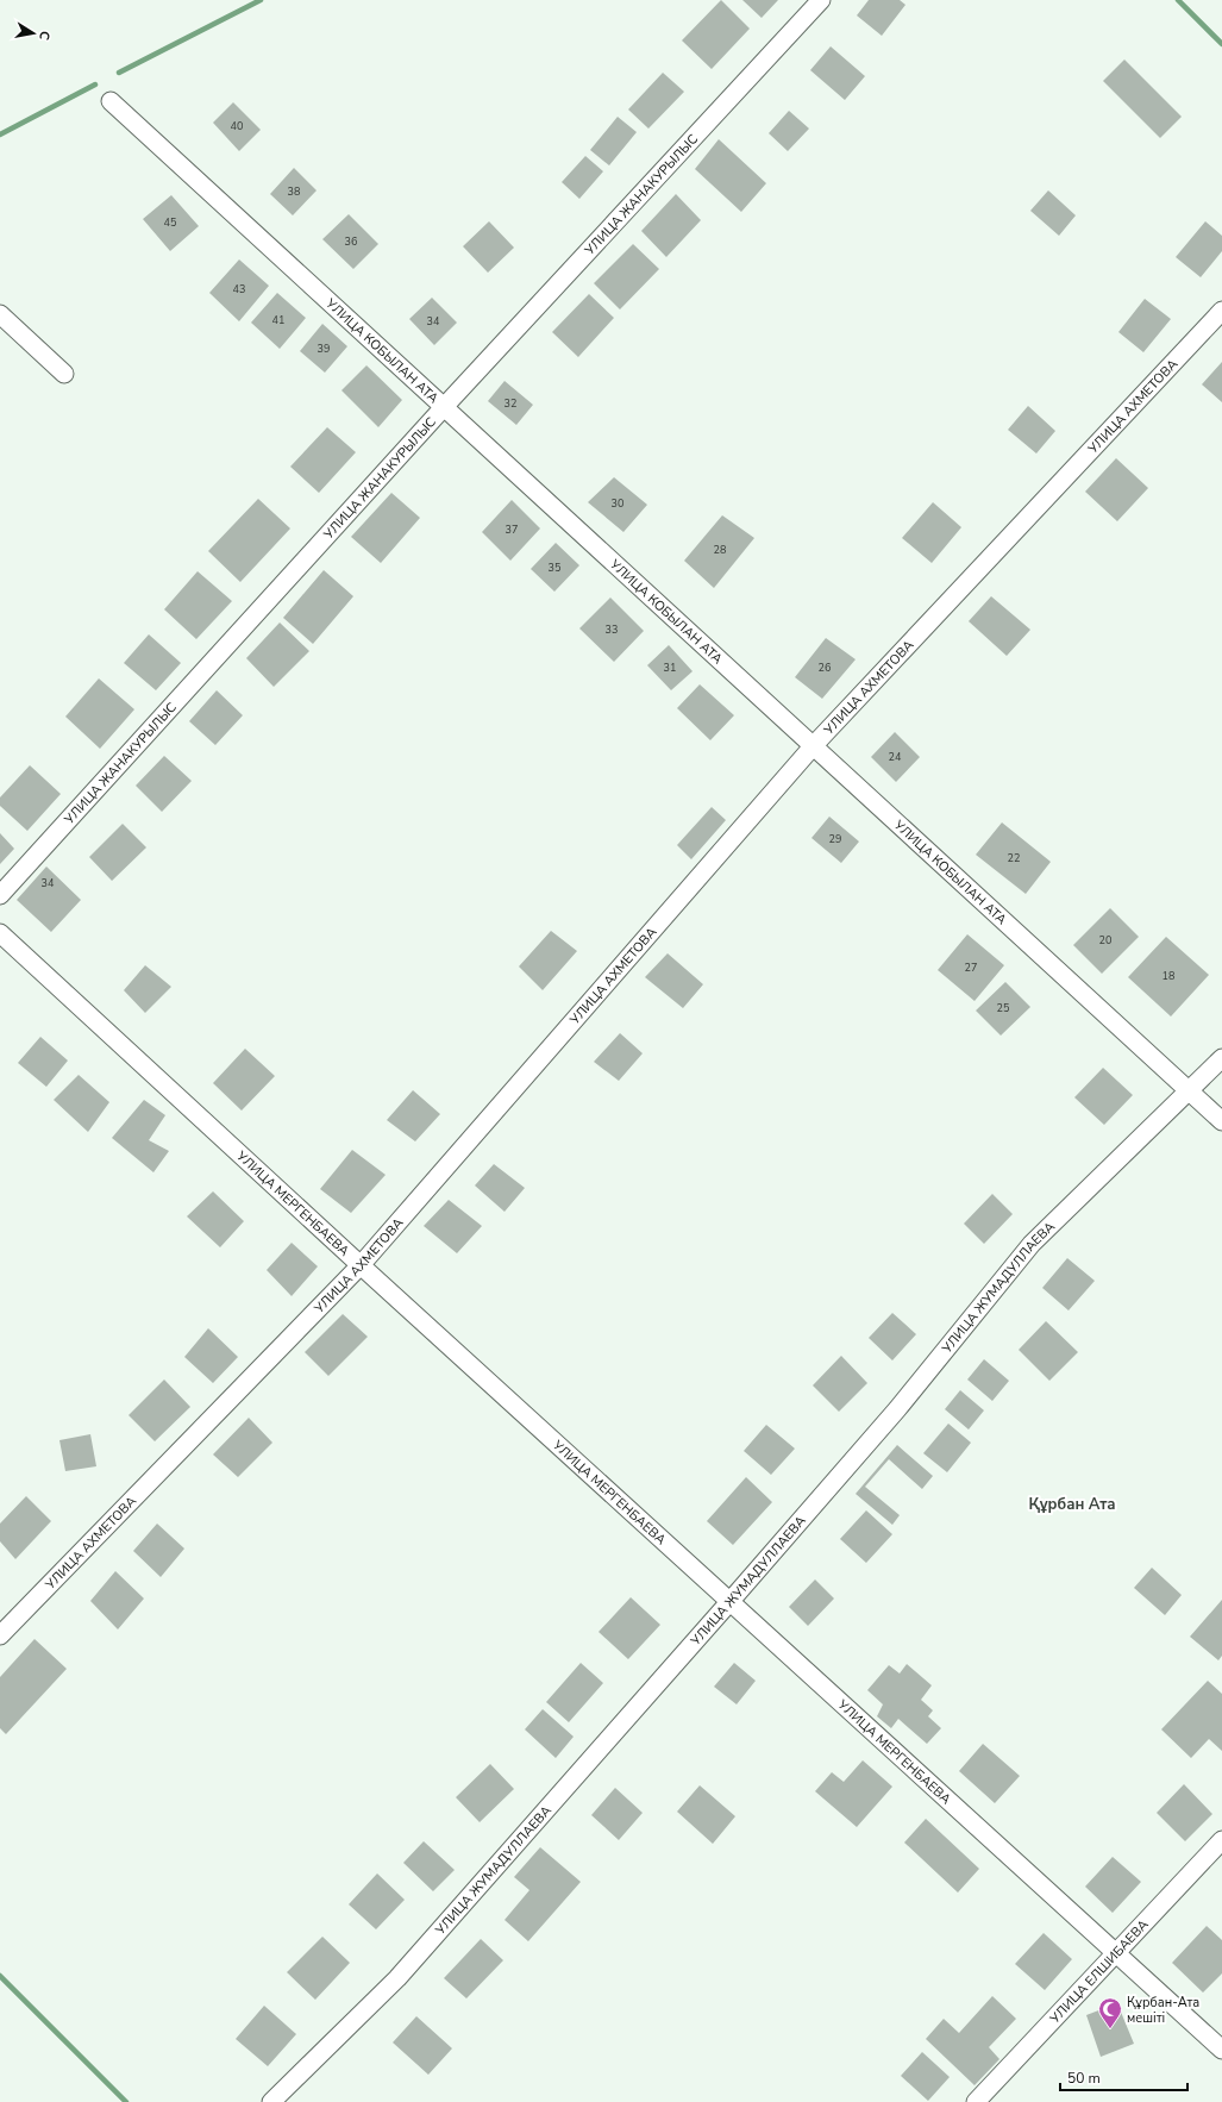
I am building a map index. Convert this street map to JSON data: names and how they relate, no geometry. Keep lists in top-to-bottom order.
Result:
{
  "streets": {
    "street": [
      "УЛИЦА ЖАНАКУРЫЛЫС",
      "УЛИЦА КОБЫЛАН АТА",
      "УЛИЦА АХМЕТОВА",
      "УЛИЦА МЕРГЕНБАЕВА",
      "УЛИЦА ЖУМАДУЛЛАЕВА",
      "УЛИЦА ЕЛШИБАЕВА"
    ]
  },
  "crossings": [
    ["УЛИЦА ЖАНАКУРЫЛЫС", "УЛИЦА КОБЫЛАН АТА"],
    ["УЛИЦА КОБЫЛАН АТА", "УЛИЦА АХМЕТОВА"],
    ["УЛИЦА КОБЫЛАН АТА", "УЛИЦА ЖУМАДУЛЛАЕВА"],
    ["УЛИЦА АХМЕТОВА", "УЛИЦА МЕРГЕНБАЕВА"],
    ["УЛИЦА МЕРГЕНБАЕВА", "УЛИЦА ЖУМАДУЛЛАЕВА"],
    ["УЛИЦА МЕРГЕНБАЕВА", "УЛИЦА ЕЛШИБАЕВА"]
  ],
  "districts": ["Құрбан Ата"],
  "places": {
    "mosque": ["Құрбан-Ата мешіті"]
  },
  "house_numbers": [
    "40",
    "38",
    "45",
    "36",
    "43",
    "41",
    "34",
    "39",
    "32",
    "30",
    "37",
    "28",
    "35",
    "33",
    "31",
    "26",
    "24",
    "29",
    "22",
    "34",
    "20",
    "27",
    "18",
    "25"
  ],
  "scale_bar": "50 m",
  "north": "right"
}
